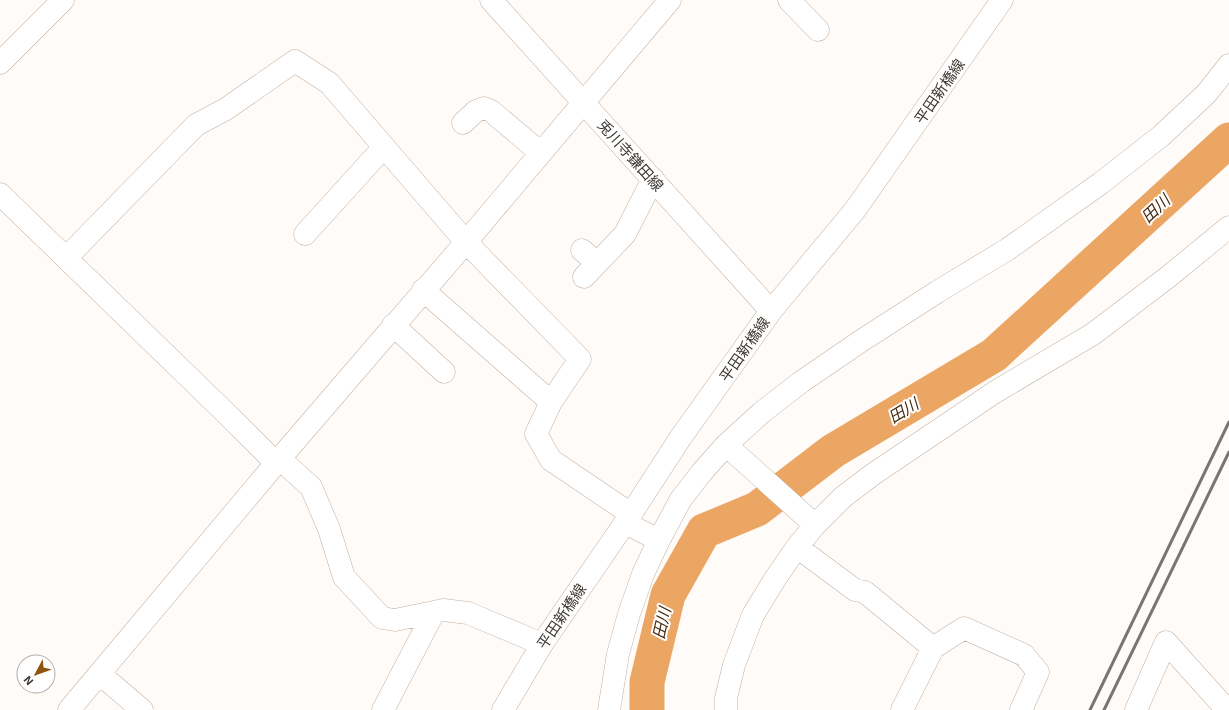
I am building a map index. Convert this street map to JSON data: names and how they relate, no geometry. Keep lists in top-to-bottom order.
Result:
{
  "streets": {
    "street": ["平田新橋線", "兎川寺鎌田線"]
  },
  "crossings": [
    ["平田新橋線", "兎川寺鎌田線"]
  ],
  "water": ["田川"],
  "north": "bottom left"
}
